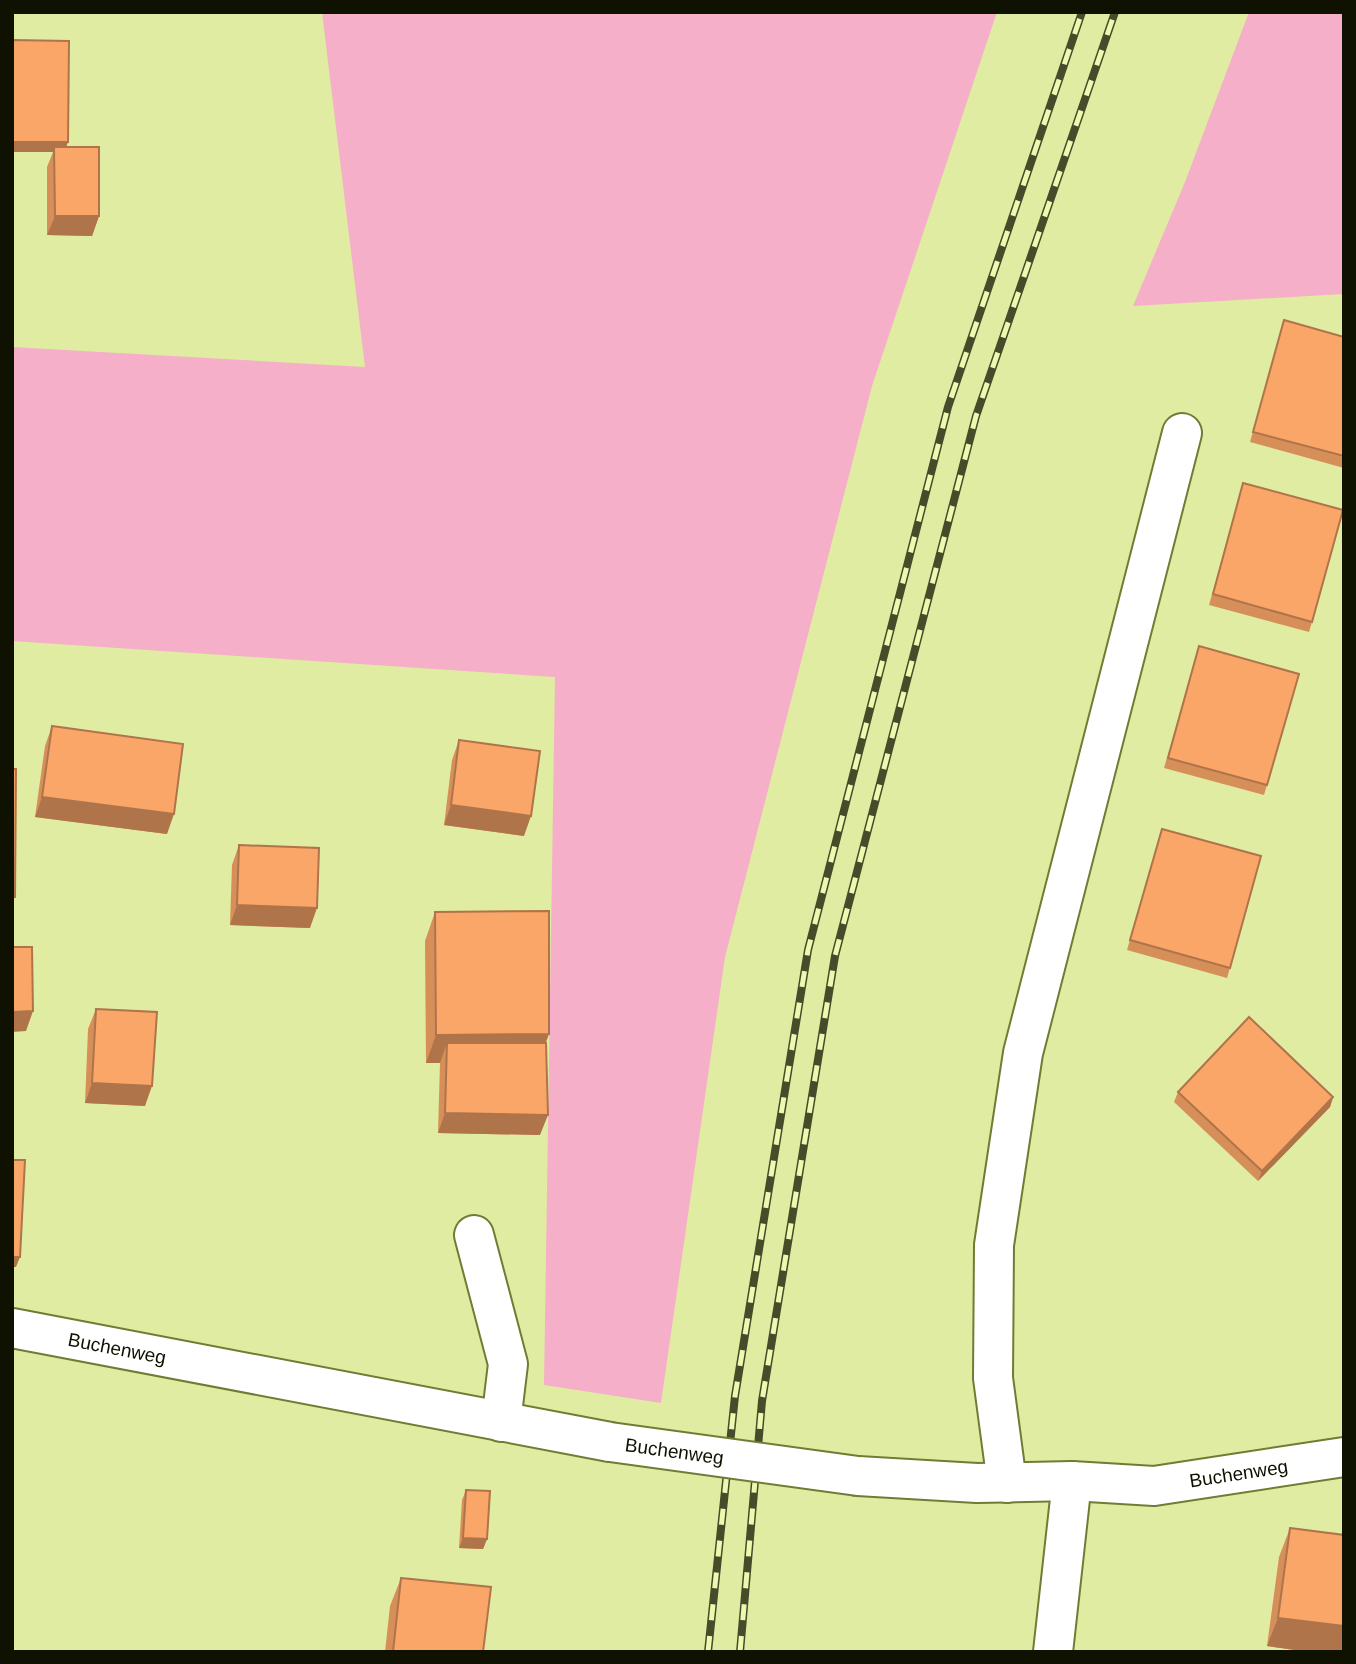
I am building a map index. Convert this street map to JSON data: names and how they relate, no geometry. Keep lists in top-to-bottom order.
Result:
{
  "streets": {
    "street": ["Buchenweg"]
  }
}
